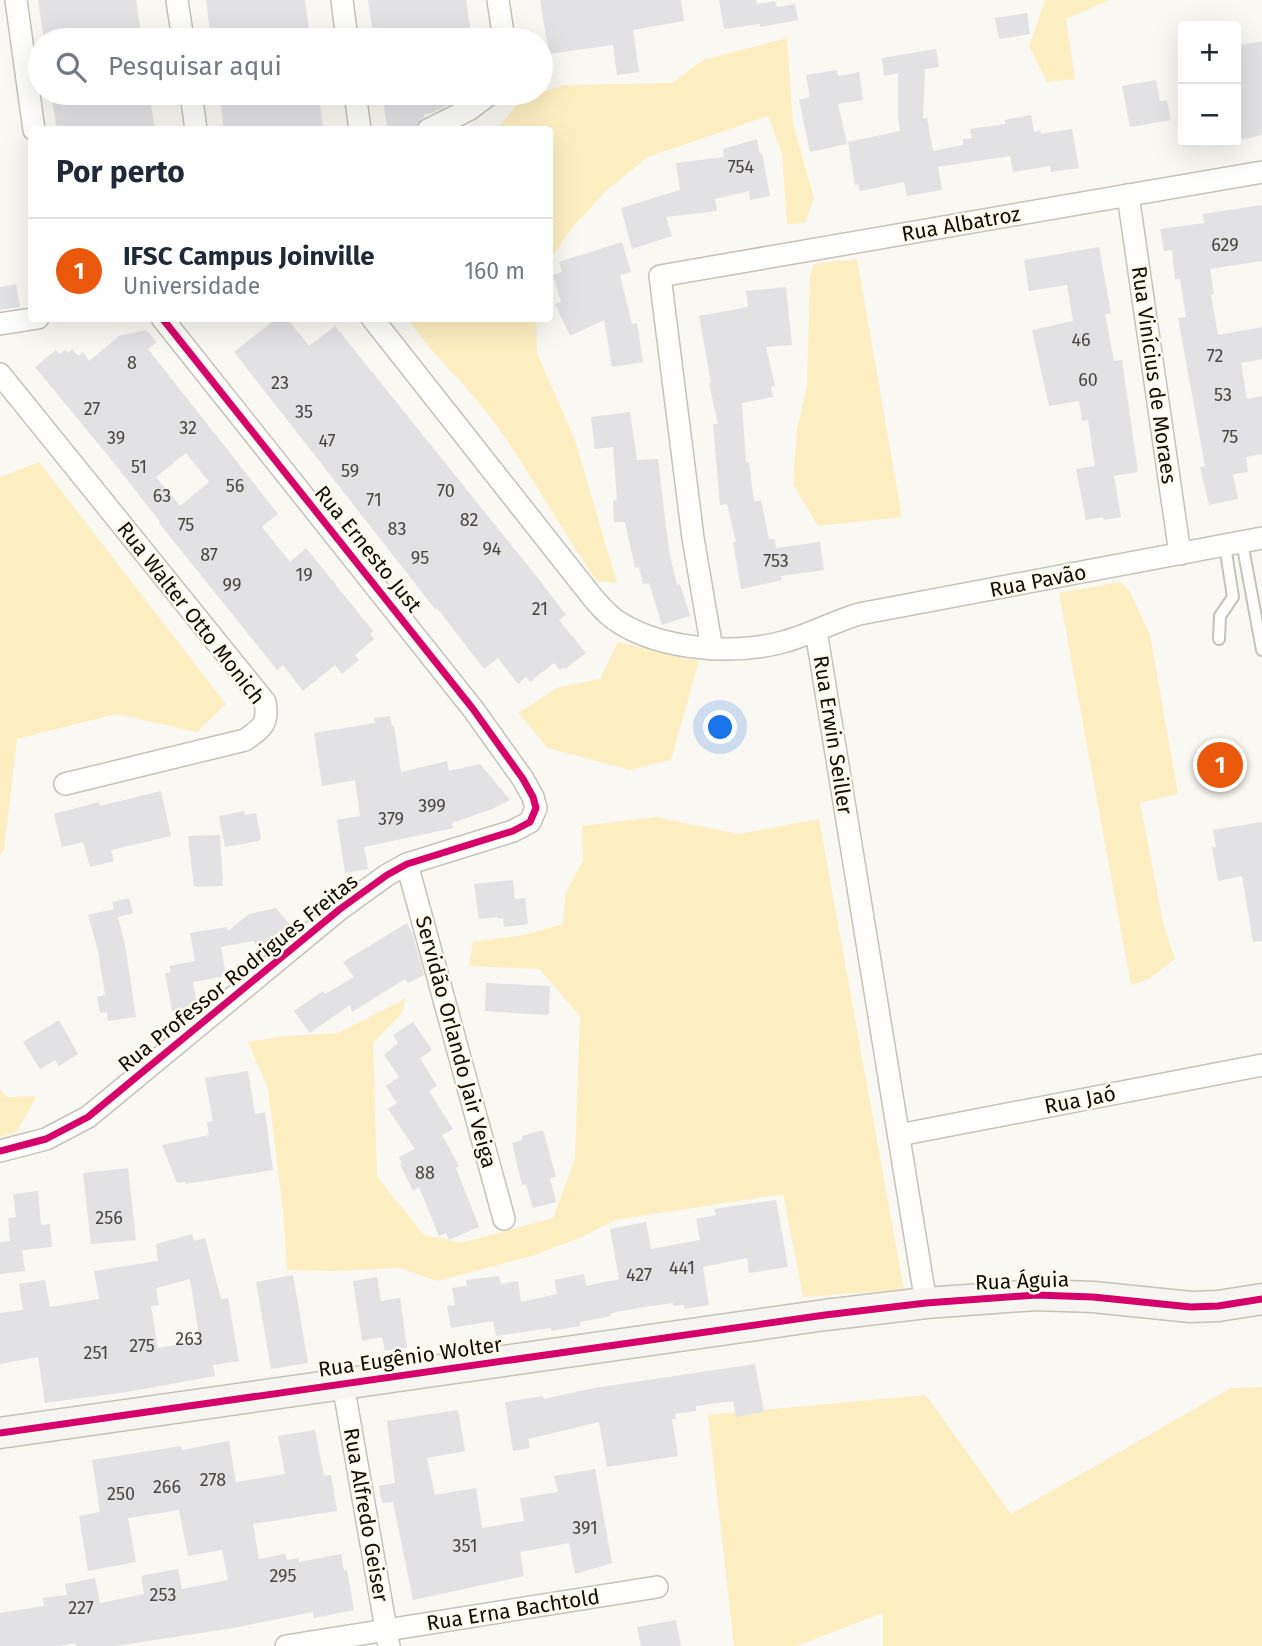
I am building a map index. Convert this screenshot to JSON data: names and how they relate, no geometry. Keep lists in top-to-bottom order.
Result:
{
  "streets": {
    "street": [
      "Rua Albatroz",
      "Rua Vinícius de Moraes",
      "Rua Ernesto Just",
      "Rua Pavão",
      "Rua Walter Otto Monich",
      "Rua Erwin Seiller",
      "Rua Professor Rodrigues Freitas",
      "Servidão Orlando Jair Veiga",
      "Rua Jaó",
      "Rua Águia",
      "Rua Eugênio Wolter",
      "Rua Alfredo Geiser",
      "Rua Erna Bachtold"
    ]
  },
  "crossings": [
    ["Rua Albatroz", "Rua Vinícius de Moraes"],
    ["Rua Albatroz", "Rua Erwin Seiller"],
    ["Rua Vinícius de Moraes", "Rua Pavão"],
    ["Rua Ernesto Just", "Rua Professor Rodrigues Freitas"],
    ["Rua Pavão", "Rua Erwin Seiller"],
    ["Rua Erwin Seiller", "Rua Jaó"],
    ["Rua Erwin Seiller", "Rua Águia"],
    ["Rua Professor Rodrigues Freitas", "Servidão Orlando Jair Veiga"],
    ["Rua Águia", "Rua Eugênio Wolter"],
    ["Rua Eugênio Wolter", "Rua Alfredo Geiser"],
    ["Rua Alfredo Geiser", "Rua Erna Bachtold"]
  ],
  "house_numbers": [
    "754",
    "629",
    "46",
    "72",
    "8",
    "60",
    "23",
    "53",
    "27",
    "35",
    "32",
    "75",
    "39",
    "47",
    "51",
    "59",
    "56",
    "70",
    "63",
    "71",
    "82",
    "75",
    "83",
    "94",
    "87",
    "95",
    "753",
    "19",
    "99",
    "21",
    "399",
    "379",
    "88",
    "256",
    "441",
    "427",
    "263",
    "275",
    "251",
    "278",
    "266",
    "250",
    "391",
    "351",
    "295",
    "253",
    "227"
  ],
  "page": {
    "map_buttons": ["+", "−"],
    "search": "Pesquisar aqui",
    "heading": "Por perto",
    "list": [
      {
        "mark": "1",
        "name": "IFSC Campus Joinville",
        "note": "Universidade",
        "value": "160 m"
      }
    ],
    "pins": "1"
  }
}
